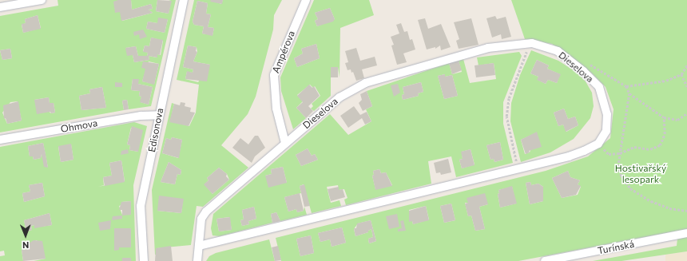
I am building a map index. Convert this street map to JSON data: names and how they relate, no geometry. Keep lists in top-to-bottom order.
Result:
{
  "streets": {
    "street": [
      "Ampérova",
      "Dieselova",
      "Ohmova",
      "Edisonova",
      "Turínská"
    ]
  },
  "crossings": [
    ["Ampérova", "Dieselova"],
    ["Ohmova", "Edisonova"]
  ],
  "parks": ["Hostivařský lesopark"],
  "north": "bottom"
}
